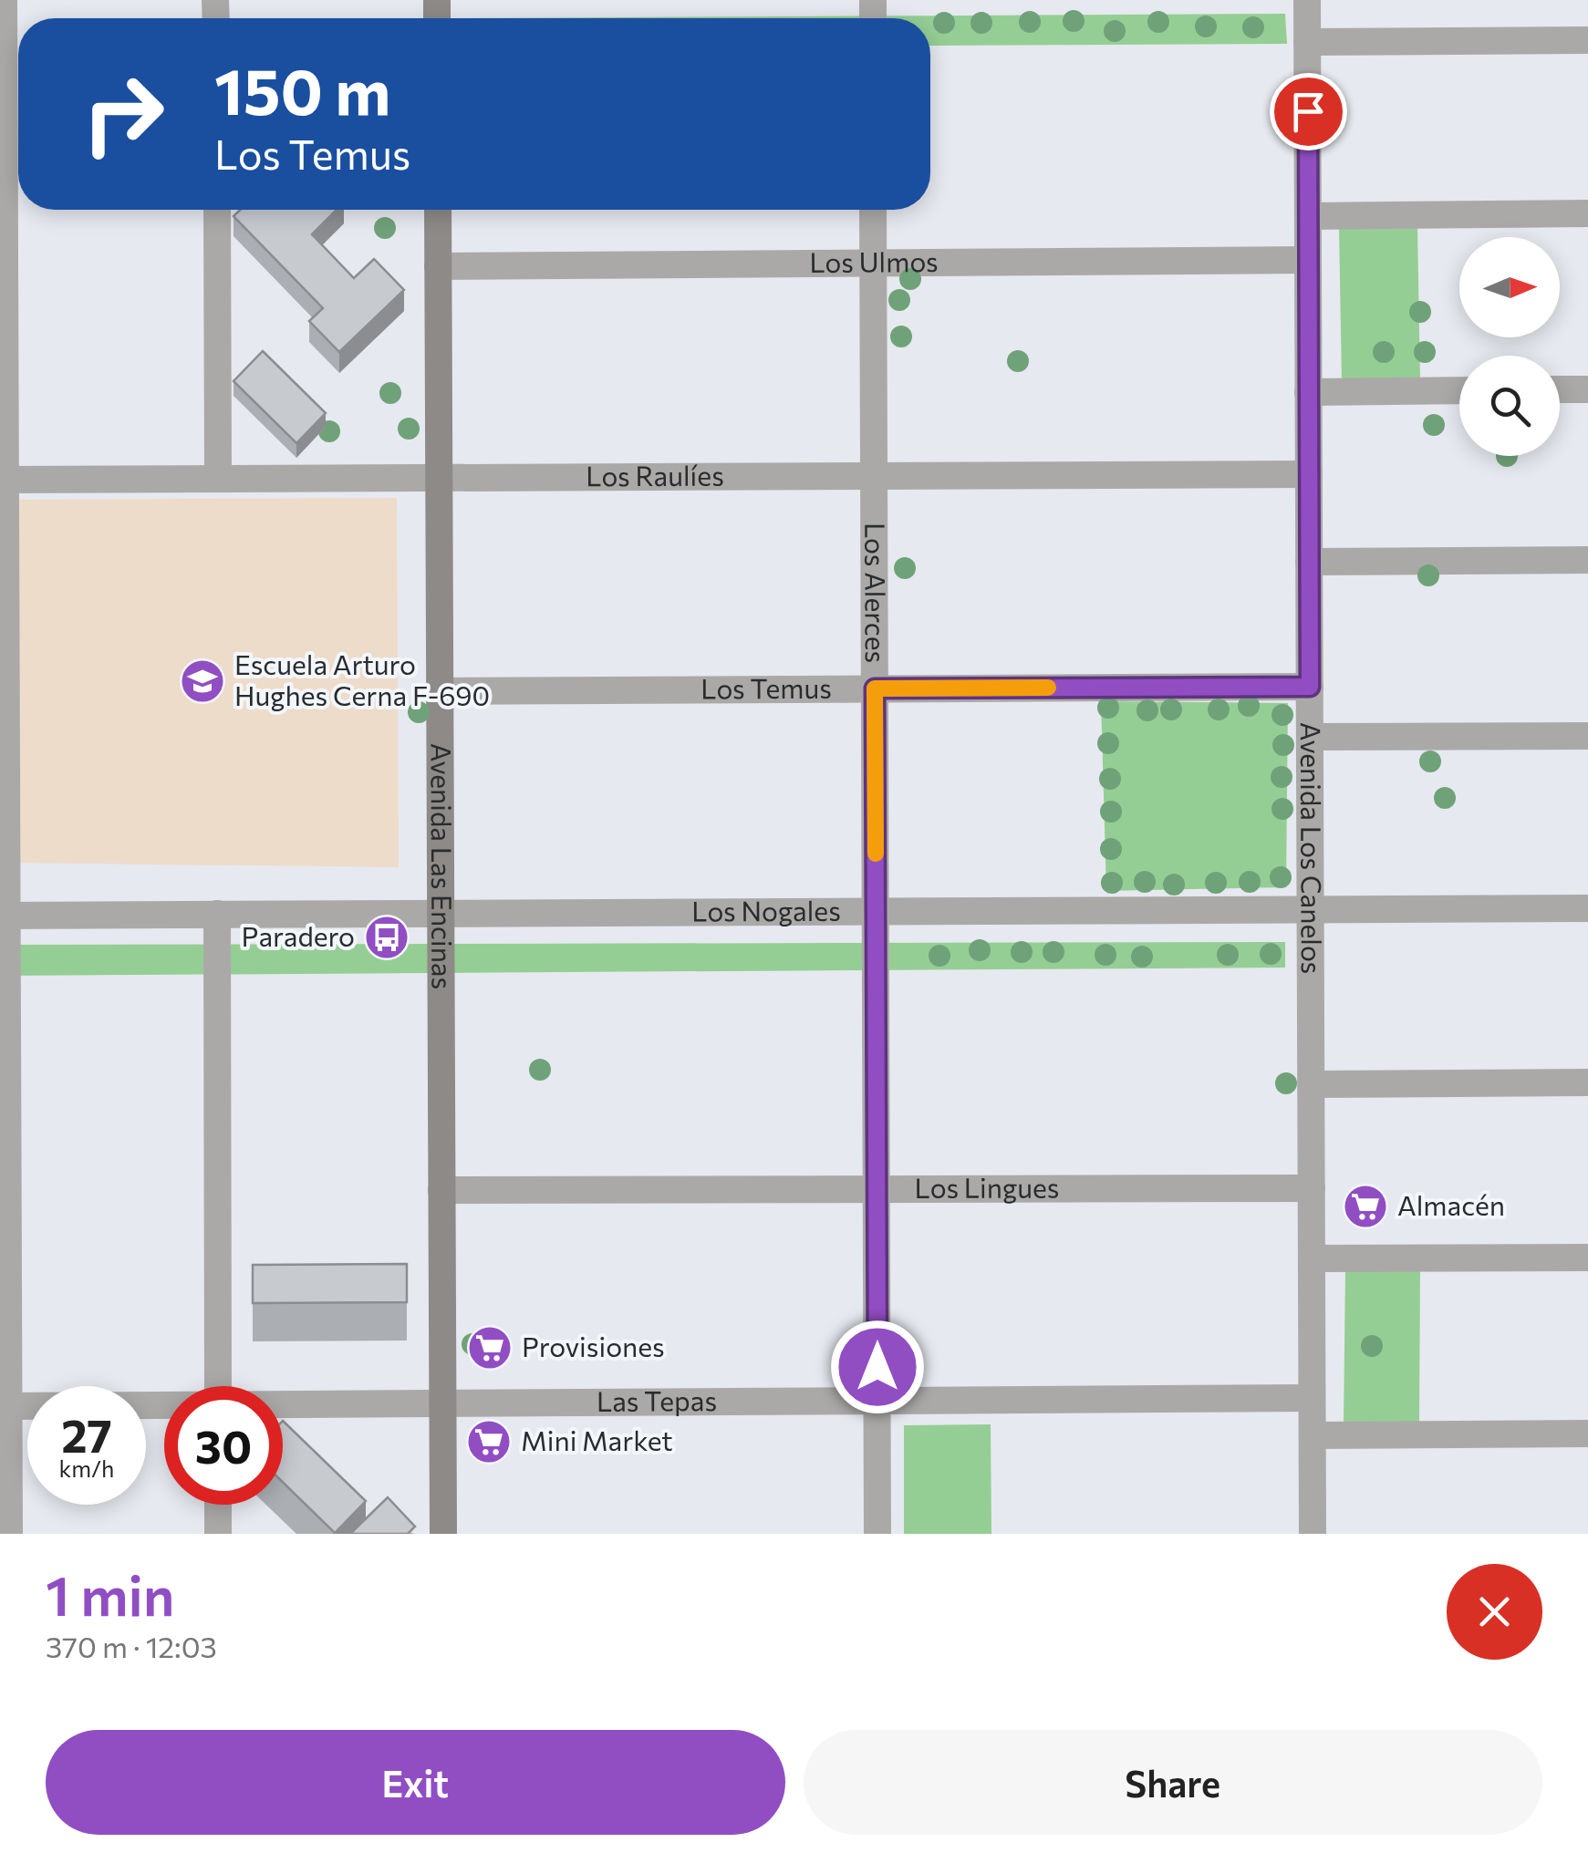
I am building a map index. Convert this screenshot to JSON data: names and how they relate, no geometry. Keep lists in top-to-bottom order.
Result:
{
  "streets": {
    "street": [
      "Los Ulmos",
      "Los Raulíes",
      "Los Alerces",
      "Los Temus",
      "Avenida Los Canelos",
      "Avenida Las Encinas",
      "Los Nogales",
      "Los Lingues",
      "Las Tepas"
    ]
  },
  "crossings": [
    ["Los Ulmos", "Los Alerces"],
    ["Los Ulmos", "Avenida Los Canelos"],
    ["Los Ulmos", "Avenida Las Encinas"],
    ["Los Raulíes", "Los Alerces"],
    ["Los Raulíes", "Avenida Los Canelos"],
    ["Los Raulíes", "Avenida Las Encinas"],
    ["Los Alerces", "Los Temus"],
    ["Los Alerces", "Los Nogales"],
    ["Los Alerces", "Los Lingues"],
    ["Los Alerces", "Las Tepas"],
    ["Los Temus", "Avenida Los Canelos"],
    ["Los Temus", "Avenida Las Encinas"],
    ["Avenida Los Canelos", "Los Nogales"],
    ["Avenida Los Canelos", "Los Lingues"],
    ["Avenida Los Canelos", "Las Tepas"],
    ["Avenida Las Encinas", "Los Nogales"],
    ["Avenida Las Encinas", "Los Lingues"],
    ["Avenida Las Encinas", "Las Tepas"]
  ],
  "places": {
    "school or university": ["Escuela Arturo Hughes Cerna F-690"],
    "bus stop": ["Paradero"],
    "supermarket": ["Almacén", "Provisiones", "Mini Market"]
  },
  "north": "right",
  "page": {
    "turn": ["150 m", "Los Temus"],
    "speed": "27 km/h",
    "limit": "30",
    "heading": ["1 min", "370 m · 12:03"],
    "buttons": ["Exit", "Share"]
  }
}
